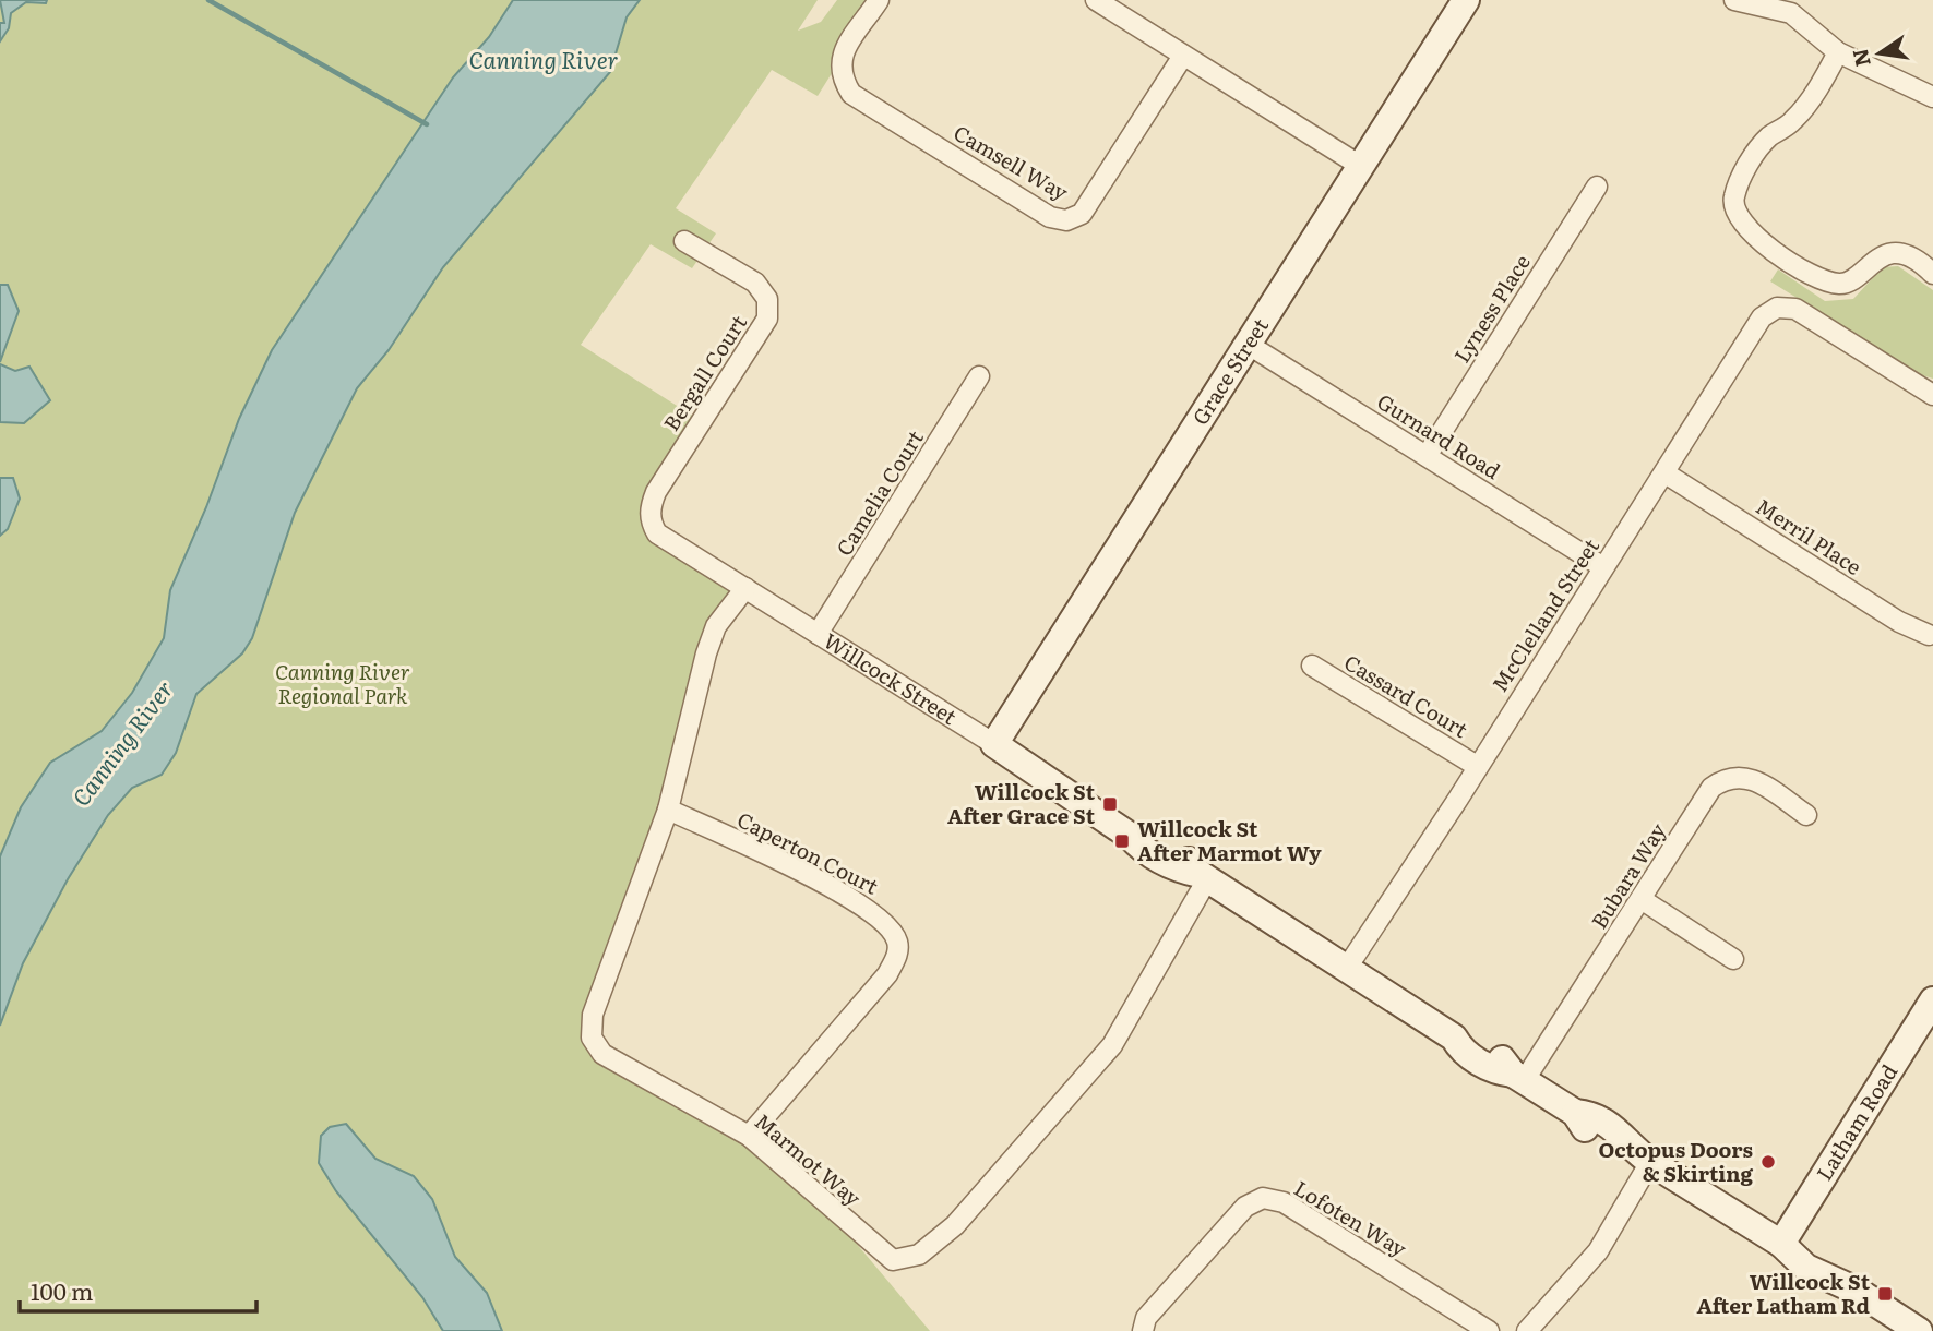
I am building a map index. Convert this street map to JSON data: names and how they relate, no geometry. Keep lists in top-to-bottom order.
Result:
{
  "streets": {
    "street": [
      "Camsell Way",
      "Lyness Place",
      "Grace Street",
      "Bergall Court",
      "Gurnard Road",
      "Camelia Court",
      "Merril Place",
      "McClelland Street",
      "Willcock Street",
      "Cassard Court",
      "Caperton Court",
      "Bubara Way",
      "Latham Road",
      "Marmot Way",
      "Lofoten Way"
    ]
  },
  "crossings": [
    ["Lyness Place", "Gurnard Road"],
    ["Grace Street", "Gurnard Road"],
    ["Grace Street", "Willcock Street"],
    ["Bergall Court", "Willcock Street"],
    ["Gurnard Road", "McClelland Street"],
    ["Camelia Court", "Willcock Street"],
    ["Merril Place", "McClelland Street"],
    ["McClelland Street", "Willcock Street"],
    ["McClelland Street", "Cassard Court"],
    ["Willcock Street", "Bubara Way"],
    ["Willcock Street", "Latham Road"],
    ["Willcock Street", "Marmot Way"],
    ["Caperton Court", "Marmot Way"]
  ],
  "water": ["Canning River"],
  "parks": ["Canning River Regional Park"],
  "places": {
    "transit": ["Willcock St After Grace St", "Willcock St After Marmot Wy", "Willcock St After Latham Rd"],
    "other": ["Octopus Doors & Skirting"]
  },
  "scale_bar": "100 m",
  "north": "left"
}
